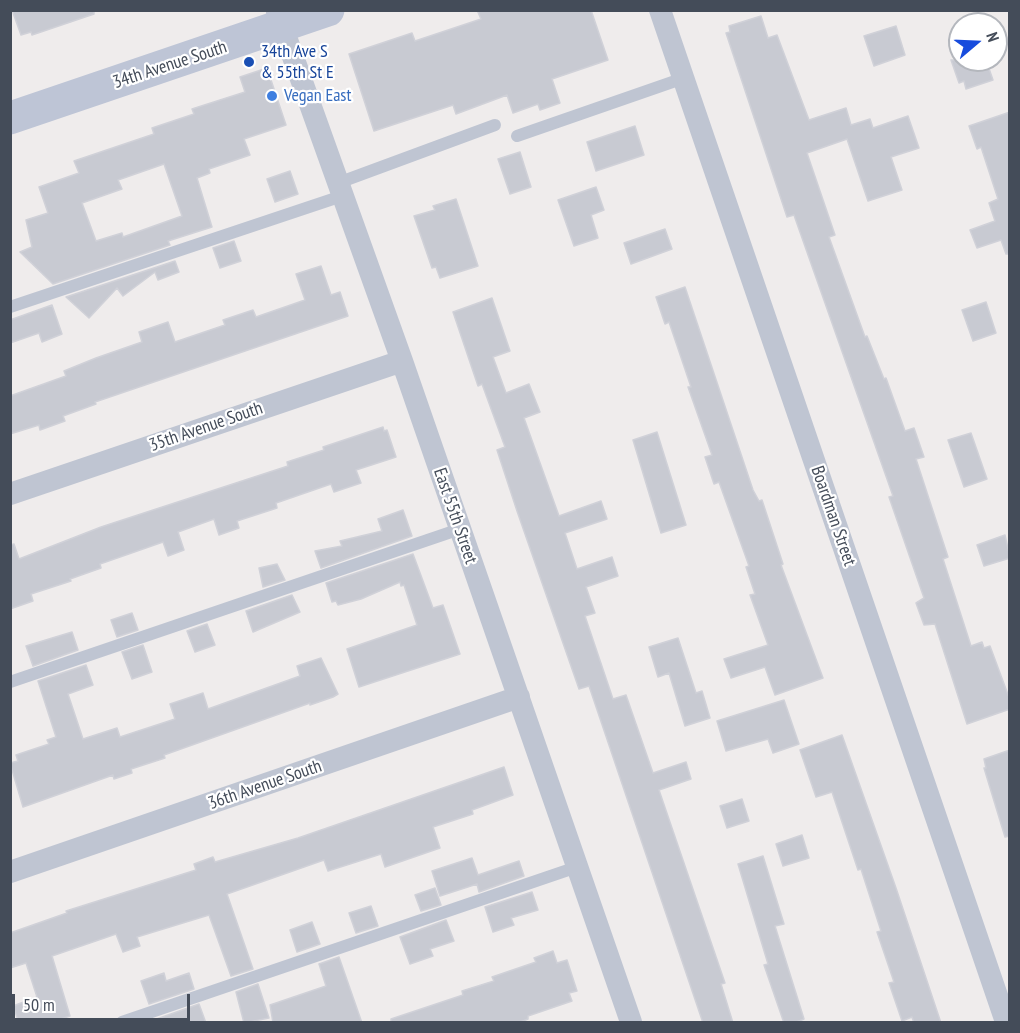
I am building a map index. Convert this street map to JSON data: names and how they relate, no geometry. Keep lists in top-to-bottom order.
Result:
{
  "streets": {
    "street": [
      "34th Avenue South",
      "35th Avenue South",
      "East 55th Street",
      "Boardman Street",
      "36th Avenue South"
    ]
  },
  "crossings": [
    ["34th Avenue South", "East 55th Street"],
    ["35th Avenue South", "East 55th Street"],
    ["East 55th Street", "36th Avenue South"]
  ],
  "places": ["34th Ave S & 55th St E", "Vegan East"],
  "scale_bar": "50 m",
  "north": "right"
}
